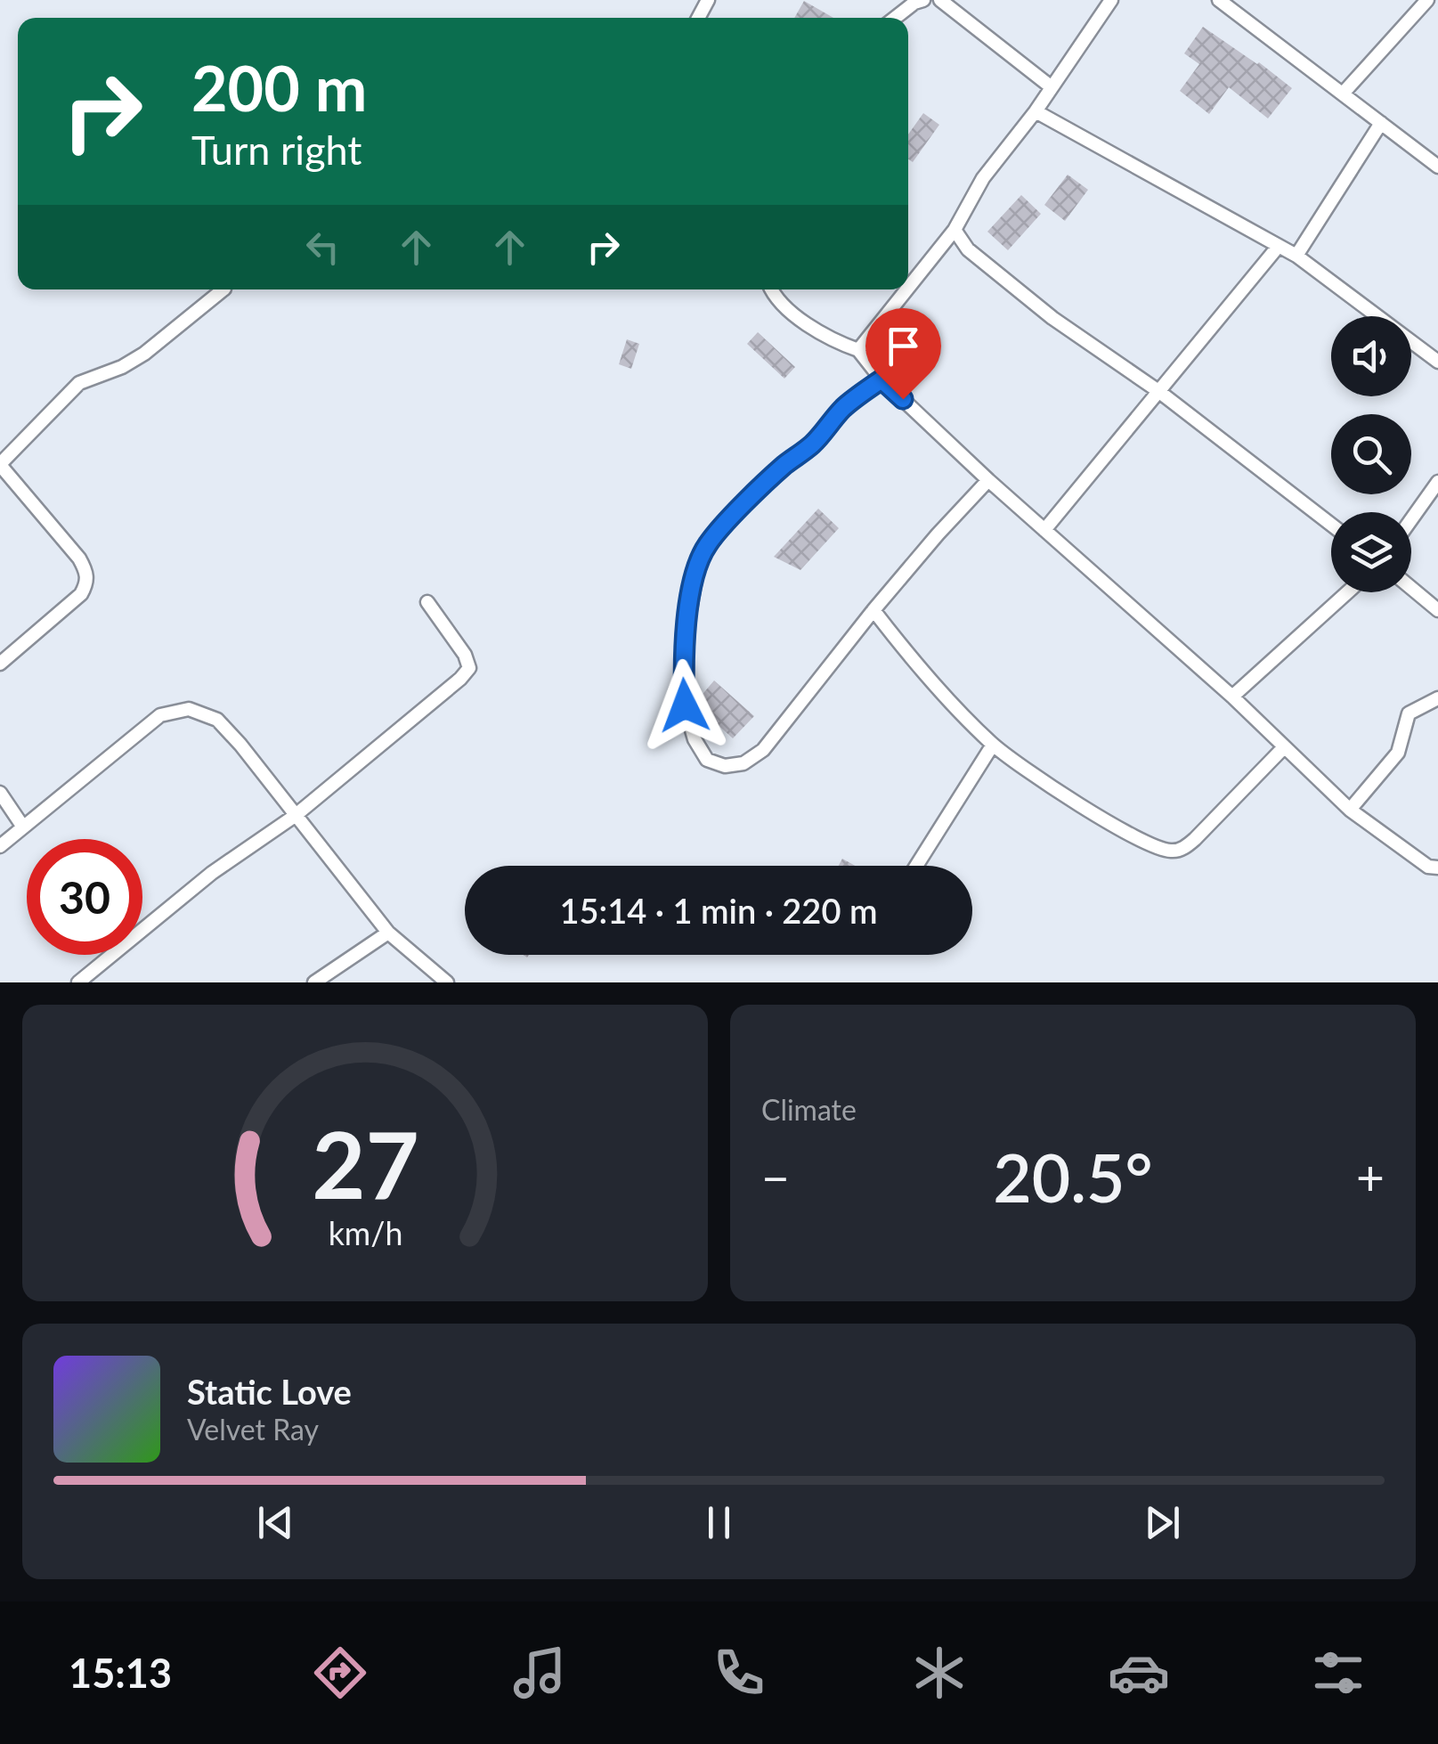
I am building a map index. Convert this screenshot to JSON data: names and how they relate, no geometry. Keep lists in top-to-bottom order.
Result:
{
  "page": {
    "turn": ["200 m", "Turn right"],
    "limit": "30",
    "trip": "15:14 · 1 min · 220 m",
    "tile": "Climate",
    "heat": ["−", "20.5°", "+"],
    "song": ["Static Love", "Velvet Ray"],
    "tabs": "15:13",
    "gauge": ["27", "km/h"]
  }
}
